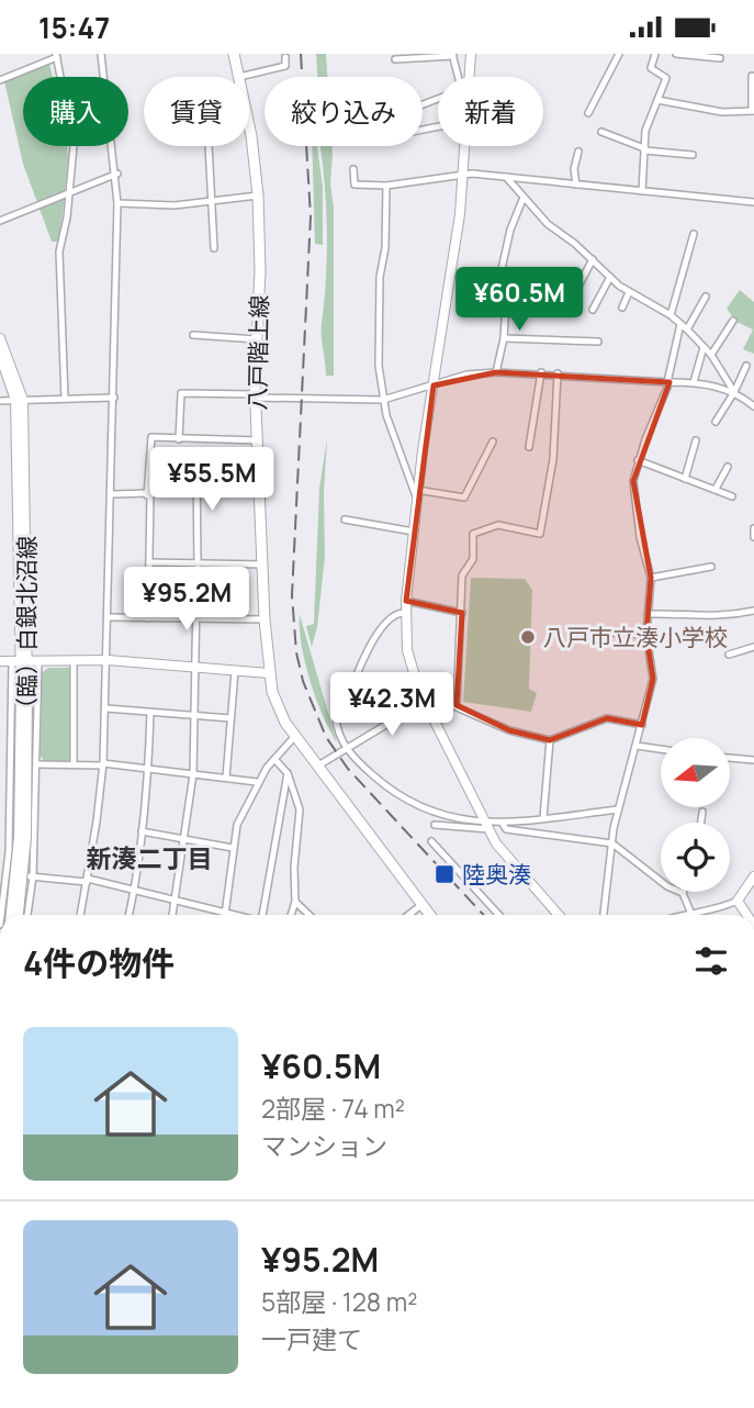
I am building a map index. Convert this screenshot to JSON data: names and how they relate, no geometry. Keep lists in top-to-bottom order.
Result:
{
  "streets": {
    "main road": ["八戸階上線"],
    "street": ["（臨）白銀北沼線"]
  },
  "districts": ["新湊二丁目"],
  "places": {
    "other": ["八戸市立湊小学校"],
    "transit": ["陸奥湊"]
  },
  "north": "left",
  "page": {
    "status": "15:47",
    "chip": [
      "購入",
      "賃貸",
      "絞り込み",
      "新着"
    ],
    "price": [
      "¥60.5M",
      "¥55.5M",
      "¥95.2M",
      "¥42.3M"
    ],
    "heading": "4件の物件",
    "list": [
      {
        "name": "¥60.5M",
        "note": "2部屋 · 74 m² · マンション"
      },
      {
        "name": "¥95.2M",
        "note": "5部屋 · 128 m² · 一戸建て"
      }
    ]
  }
}
